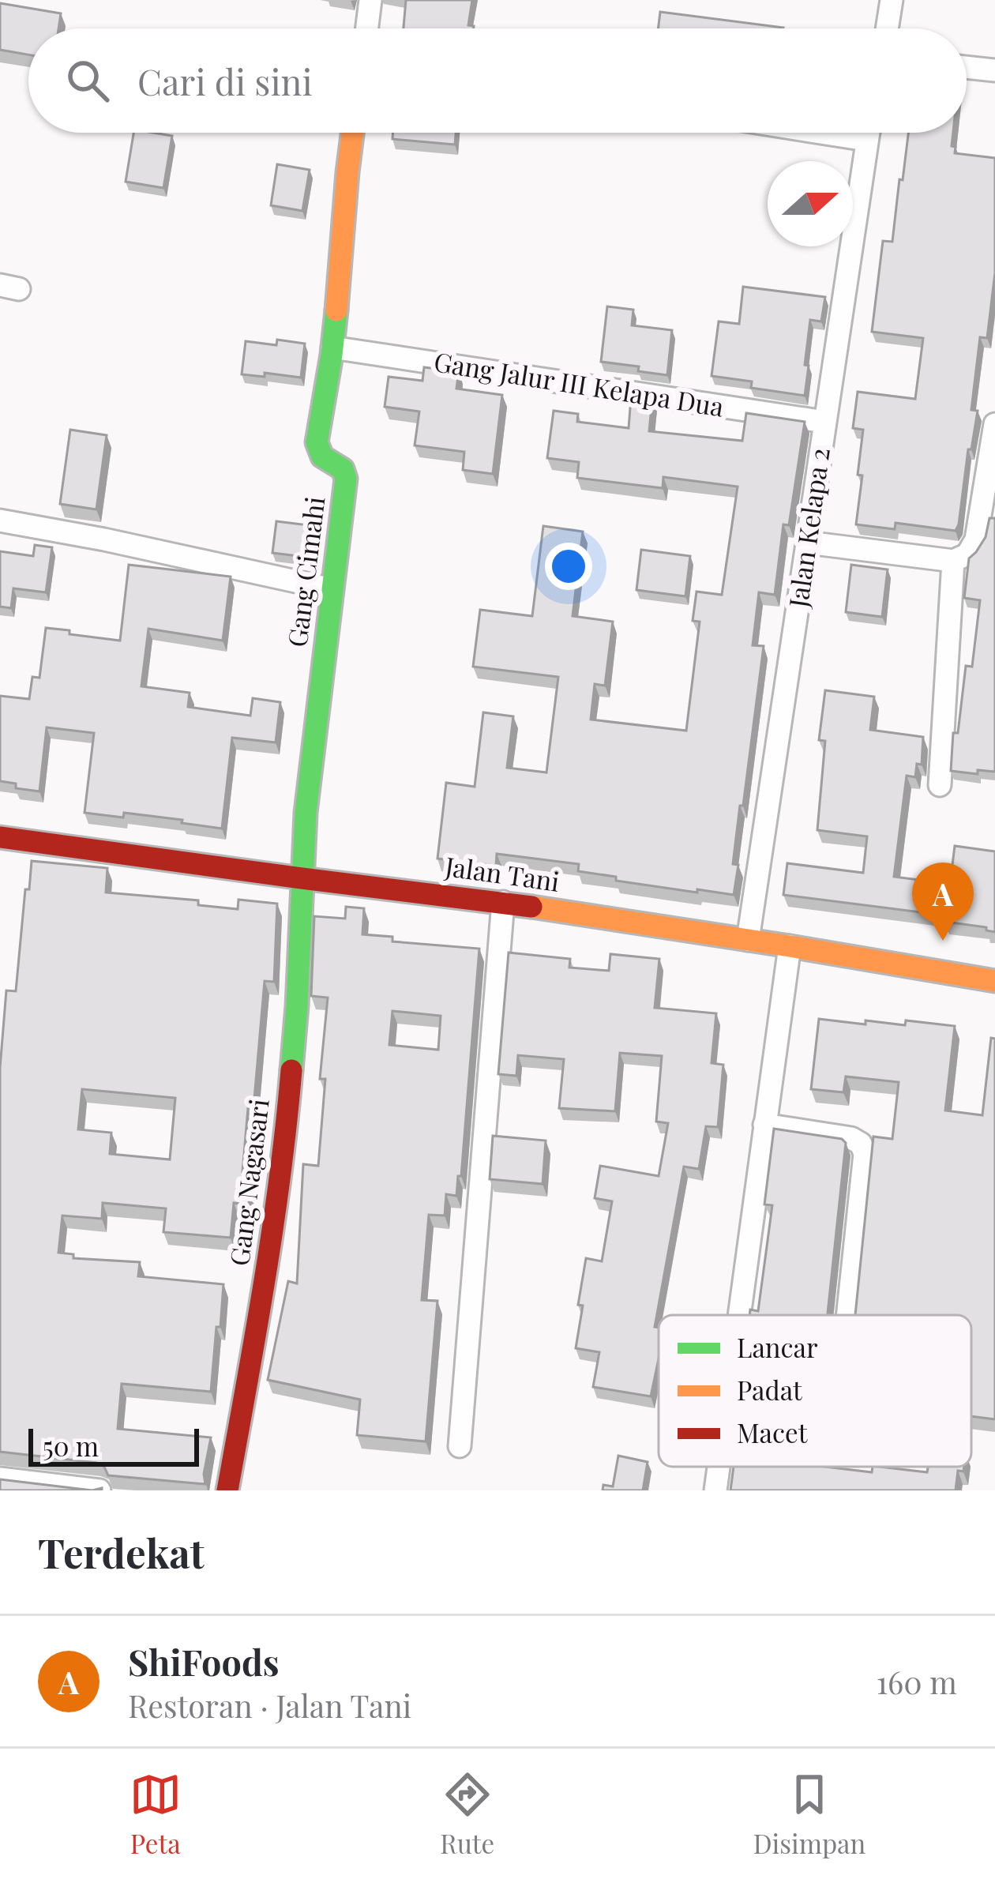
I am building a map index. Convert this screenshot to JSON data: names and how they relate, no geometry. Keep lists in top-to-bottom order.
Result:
{
  "streets": {
    "main road": ["Gang Cimahi", "Jalan Tani", "Gang Nagasari"],
    "street": ["Gang Jalur III Kelapa Dua", "Jalan Kelapa 2"]
  },
  "crossings": [
    ["Gang Jalur III Kelapa Dua", "Jalan Kelapa 2"],
    ["Gang Jalur III Kelapa Dua", "Gang Cimahi"],
    ["Jalan Kelapa 2", "Jalan Tani"],
    ["Gang Cimahi", "Jalan Tani"],
    ["Gang Cimahi", "Gang Nagasari"],
    ["Jalan Tani", "Gang Nagasari"]
  ],
  "legend": ["Lancar", "Padat", "Macet"],
  "scale_bar": "50 m",
  "north": "right",
  "page": {
    "search": "Cari di sini",
    "pins": "A",
    "scale": "50 m",
    "heading": "Terdekat",
    "list": [
      {
        "mark": "A",
        "name": "ShiFoods",
        "note": "Restoran · Jalan Tani",
        "value": "160 m"
      }
    ],
    "nav": ["Peta", "Rute", "Disimpan"]
  }
}
